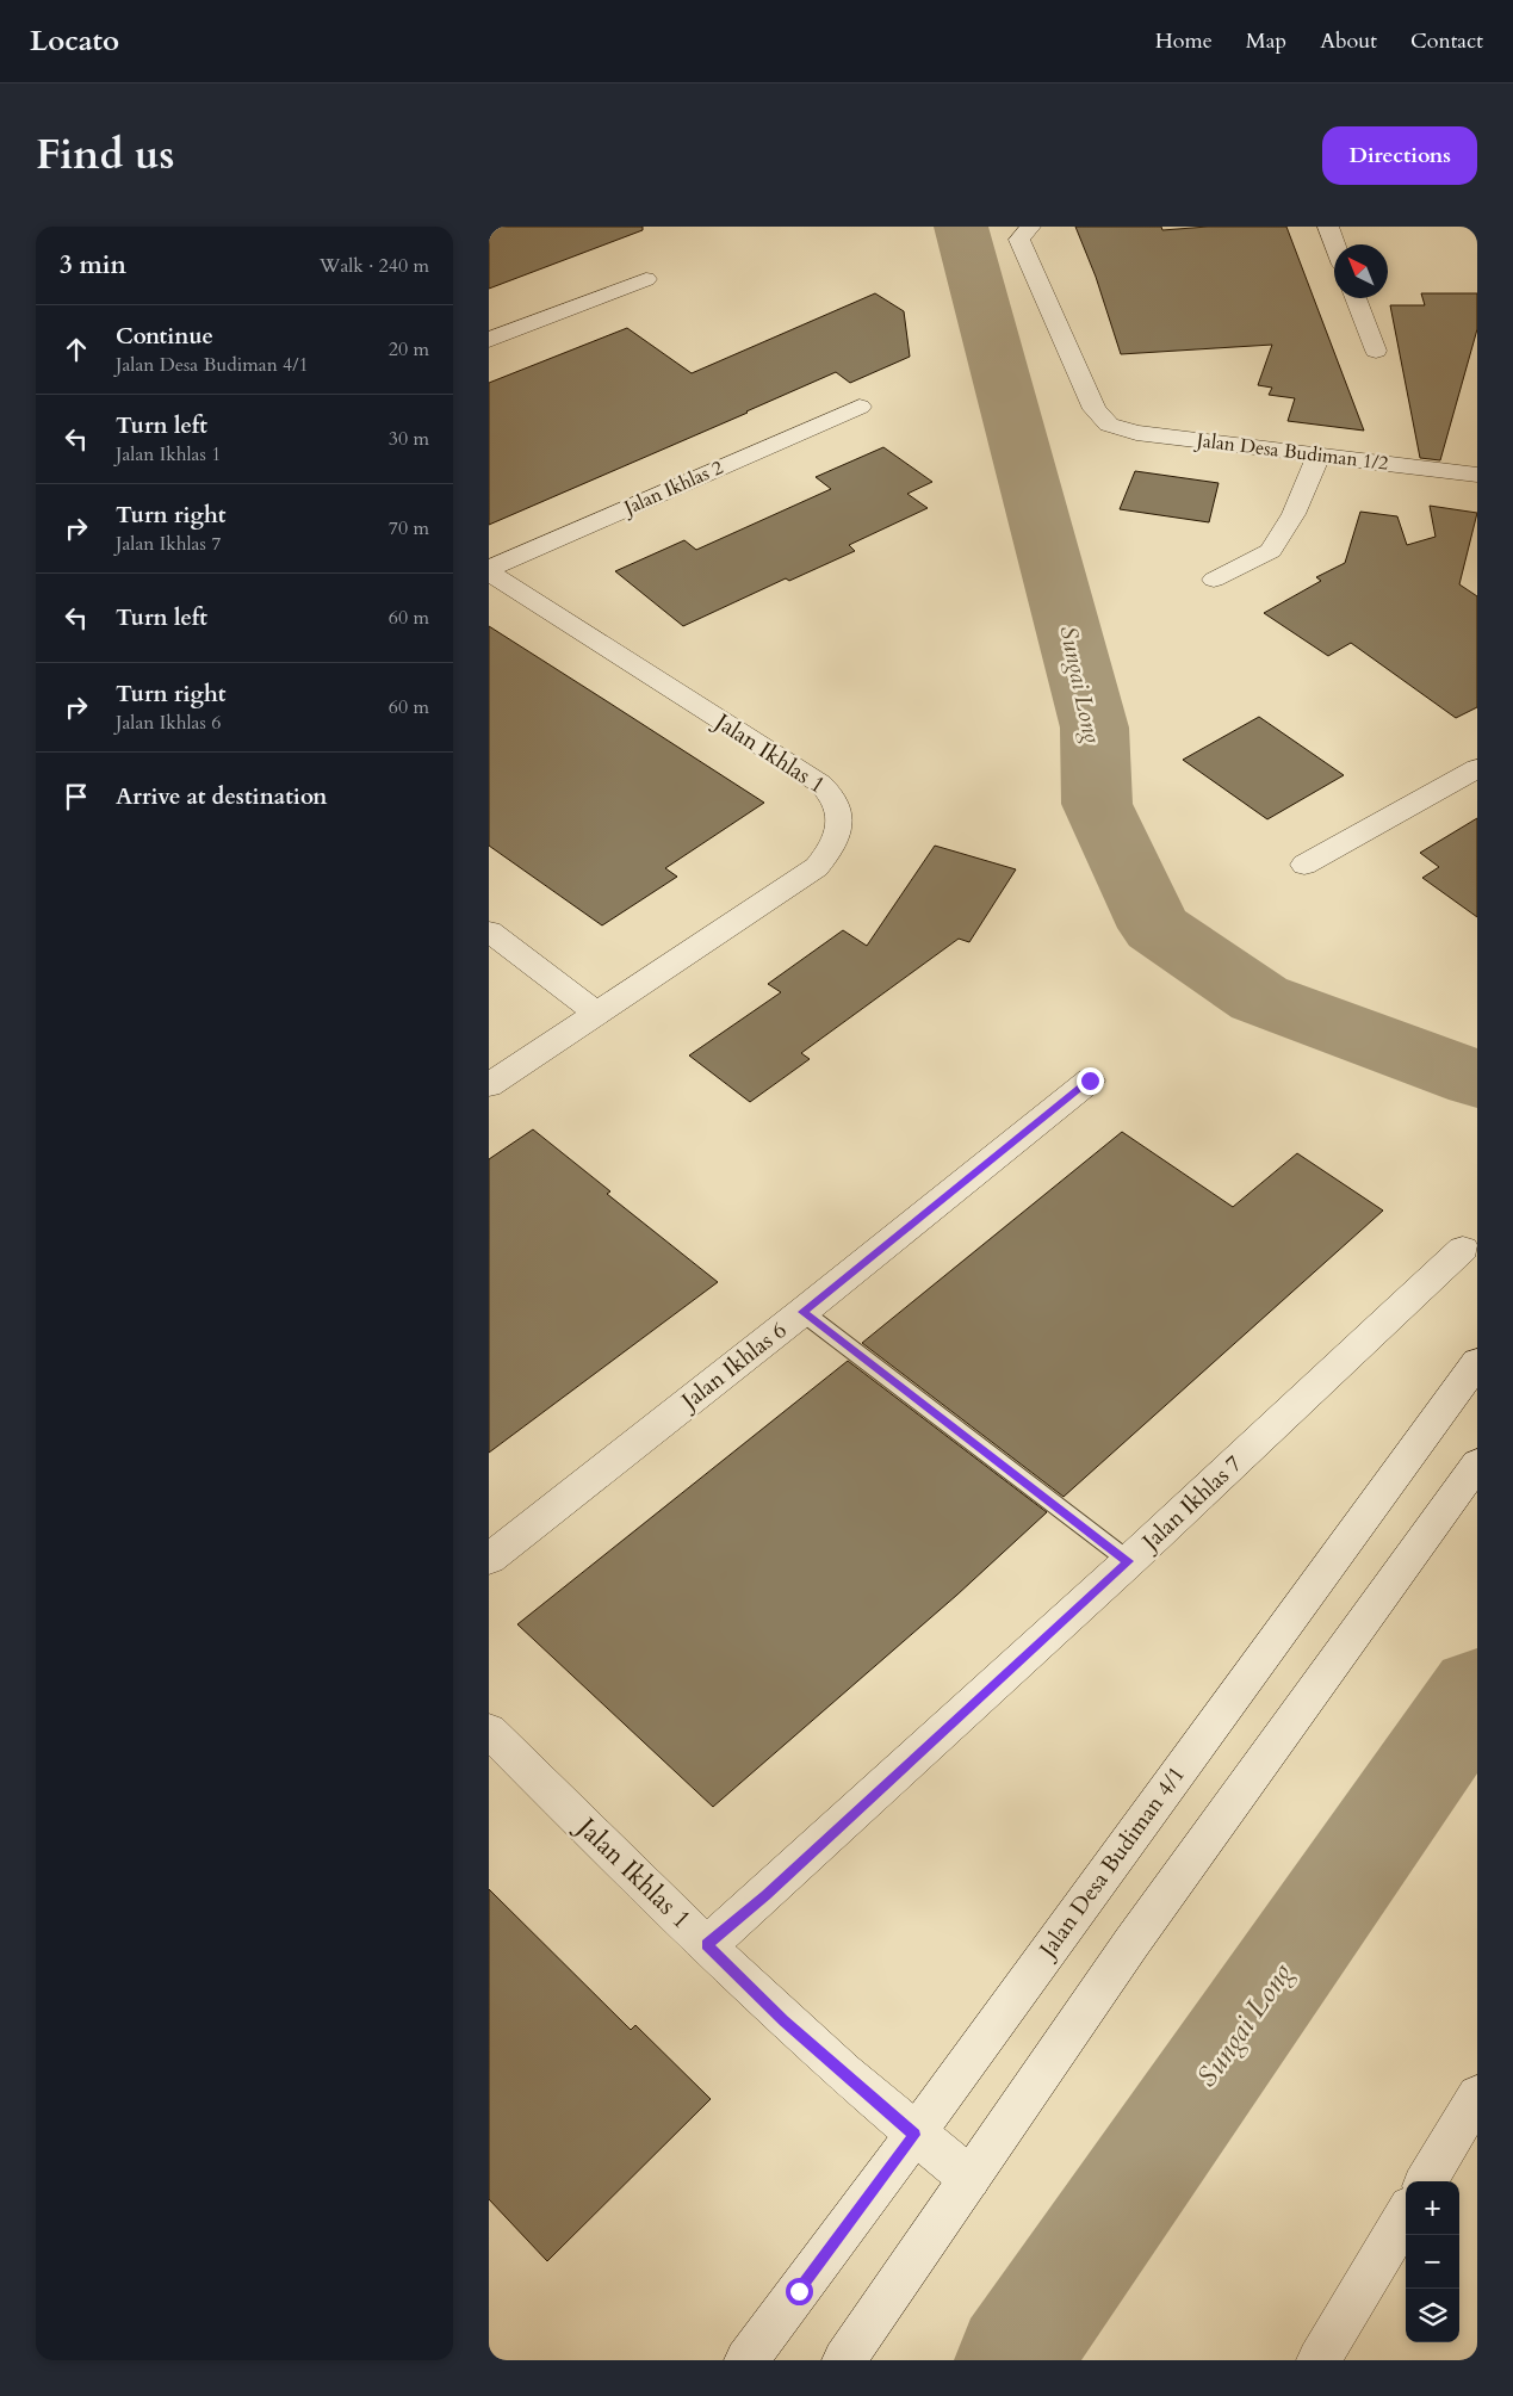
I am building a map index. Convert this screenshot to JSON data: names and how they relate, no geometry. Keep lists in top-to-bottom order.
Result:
{
  "streets": {
    "street": [
      "Jalan Desa Budiman 1/2",
      "Jalan Ikhlas 2",
      "Jalan Ikhlas 1",
      "Jalan Ikhlas 6",
      "Jalan Ikhlas 7",
      "Jalan Desa Budiman 4/1"
    ]
  },
  "crossings": [
    ["Jalan Ikhlas 2", "Jalan Ikhlas 1"],
    ["Jalan Ikhlas 1", "Jalan Ikhlas 7"],
    ["Jalan Ikhlas 1", "Jalan Desa Budiman 4/1"]
  ],
  "water": ["Sungai Long"],
  "north": "top left",
  "page": {
    "header": "Locato",
    "nav": [
      "Home",
      "Map",
      "About",
      "Contact"
    ],
    "title": "Find us",
    "buttons": "Directions",
    "heading": ["3 min", "Walk · 240 m"],
    "list": [
      ["Continue", "Jalan Desa Budiman 4/1", "20 m"],
      ["Turn left", "Jalan Ikhlas 1", "30 m"],
      ["Turn right", "Jalan Ikhlas 7", "70 m"],
      ["Turn left", "60 m"],
      ["Turn right", "Jalan Ikhlas 6", "60 m"],
      "Arrive at destination"
    ],
    "map_buttons": ["+", "−"]
  }
}
